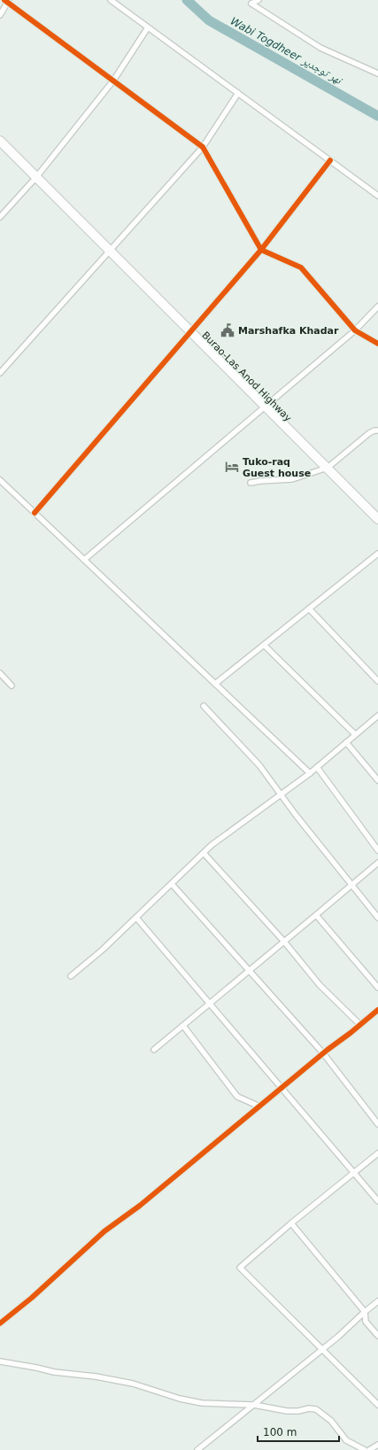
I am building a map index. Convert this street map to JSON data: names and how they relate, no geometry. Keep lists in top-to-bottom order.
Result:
{
  "streets": {
    "highway": ["Burao-Las Anod Highway"]
  },
  "water": ["Wabi Togdheer نهر توجدير"],
  "places": {
    "public building": ["Marshafka Khadar"],
    "hotel": ["Tuko-raq Guest house"]
  },
  "scale_bar": "100 m"
}
